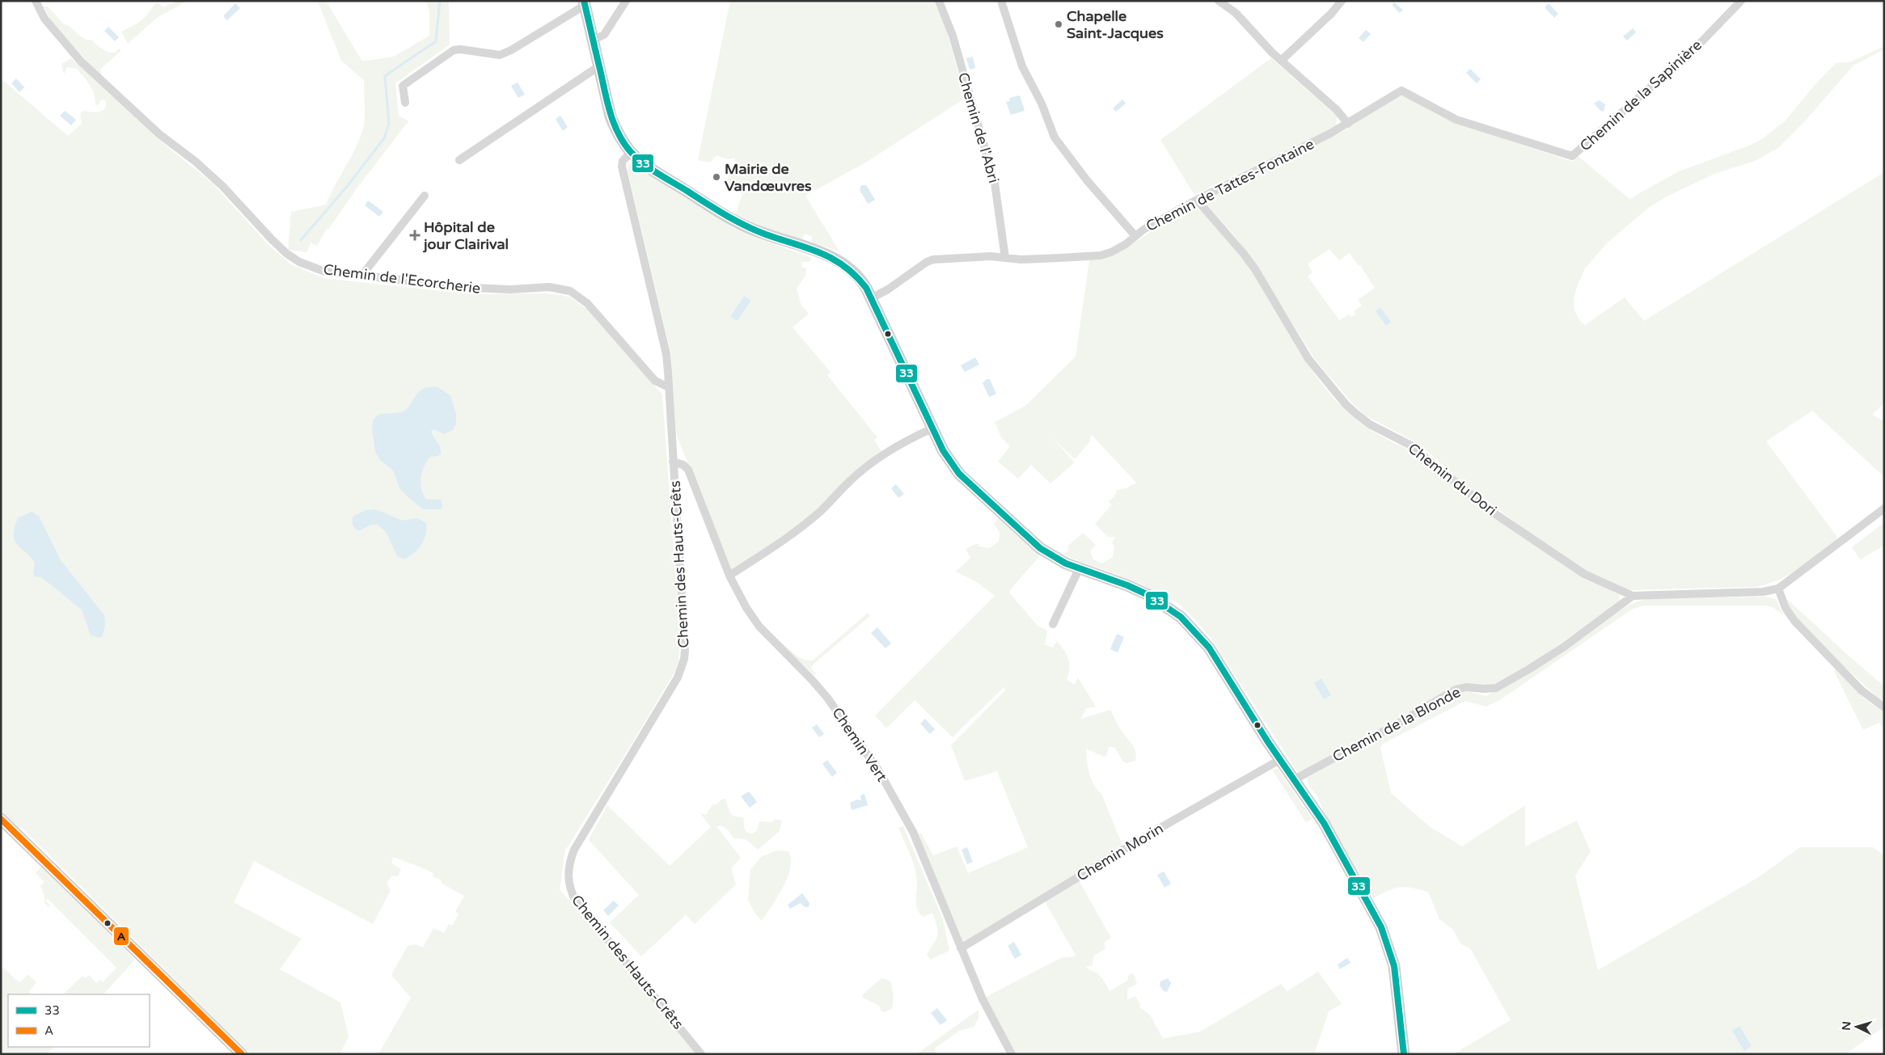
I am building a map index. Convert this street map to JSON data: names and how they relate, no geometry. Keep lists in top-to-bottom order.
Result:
{
  "streets": {
    "street": [
      "Chemin de la Sapinière",
      "Chemin de l'Abri",
      "Chemin de Tattes-Fontaine",
      "Chemin de l'Ecorcherie",
      "Chemin du Dori",
      "Chemin des Hauts-Crêts",
      "Chemin de la Blonde",
      "Chemin Vert",
      "Chemin Morin"
    ]
  },
  "crossings": [
    ["Chemin de la Sapinière", "Chemin de Tattes-Fontaine"],
    ["Chemin de l'Abri", "Chemin de Tattes-Fontaine"],
    ["Chemin de Tattes-Fontaine", "Chemin du Dori"],
    ["Chemin de l'Ecorcherie", "Chemin des Hauts-Crêts"],
    ["Chemin du Dori", "Chemin de la Blonde"],
    ["Chemin des Hauts-Crêts", "Chemin Vert"],
    ["Chemin Vert", "Chemin Morin"]
  ],
  "places": {
    "other": ["Chapelle Saint-Jacques", "Mairie de Vandœuvres"],
    "health": ["Hôpital de jour Clairival"]
  },
  "lines": ["transit line 33", "transit line A"],
  "legend": ["33", "A"],
  "north": "left"
}
